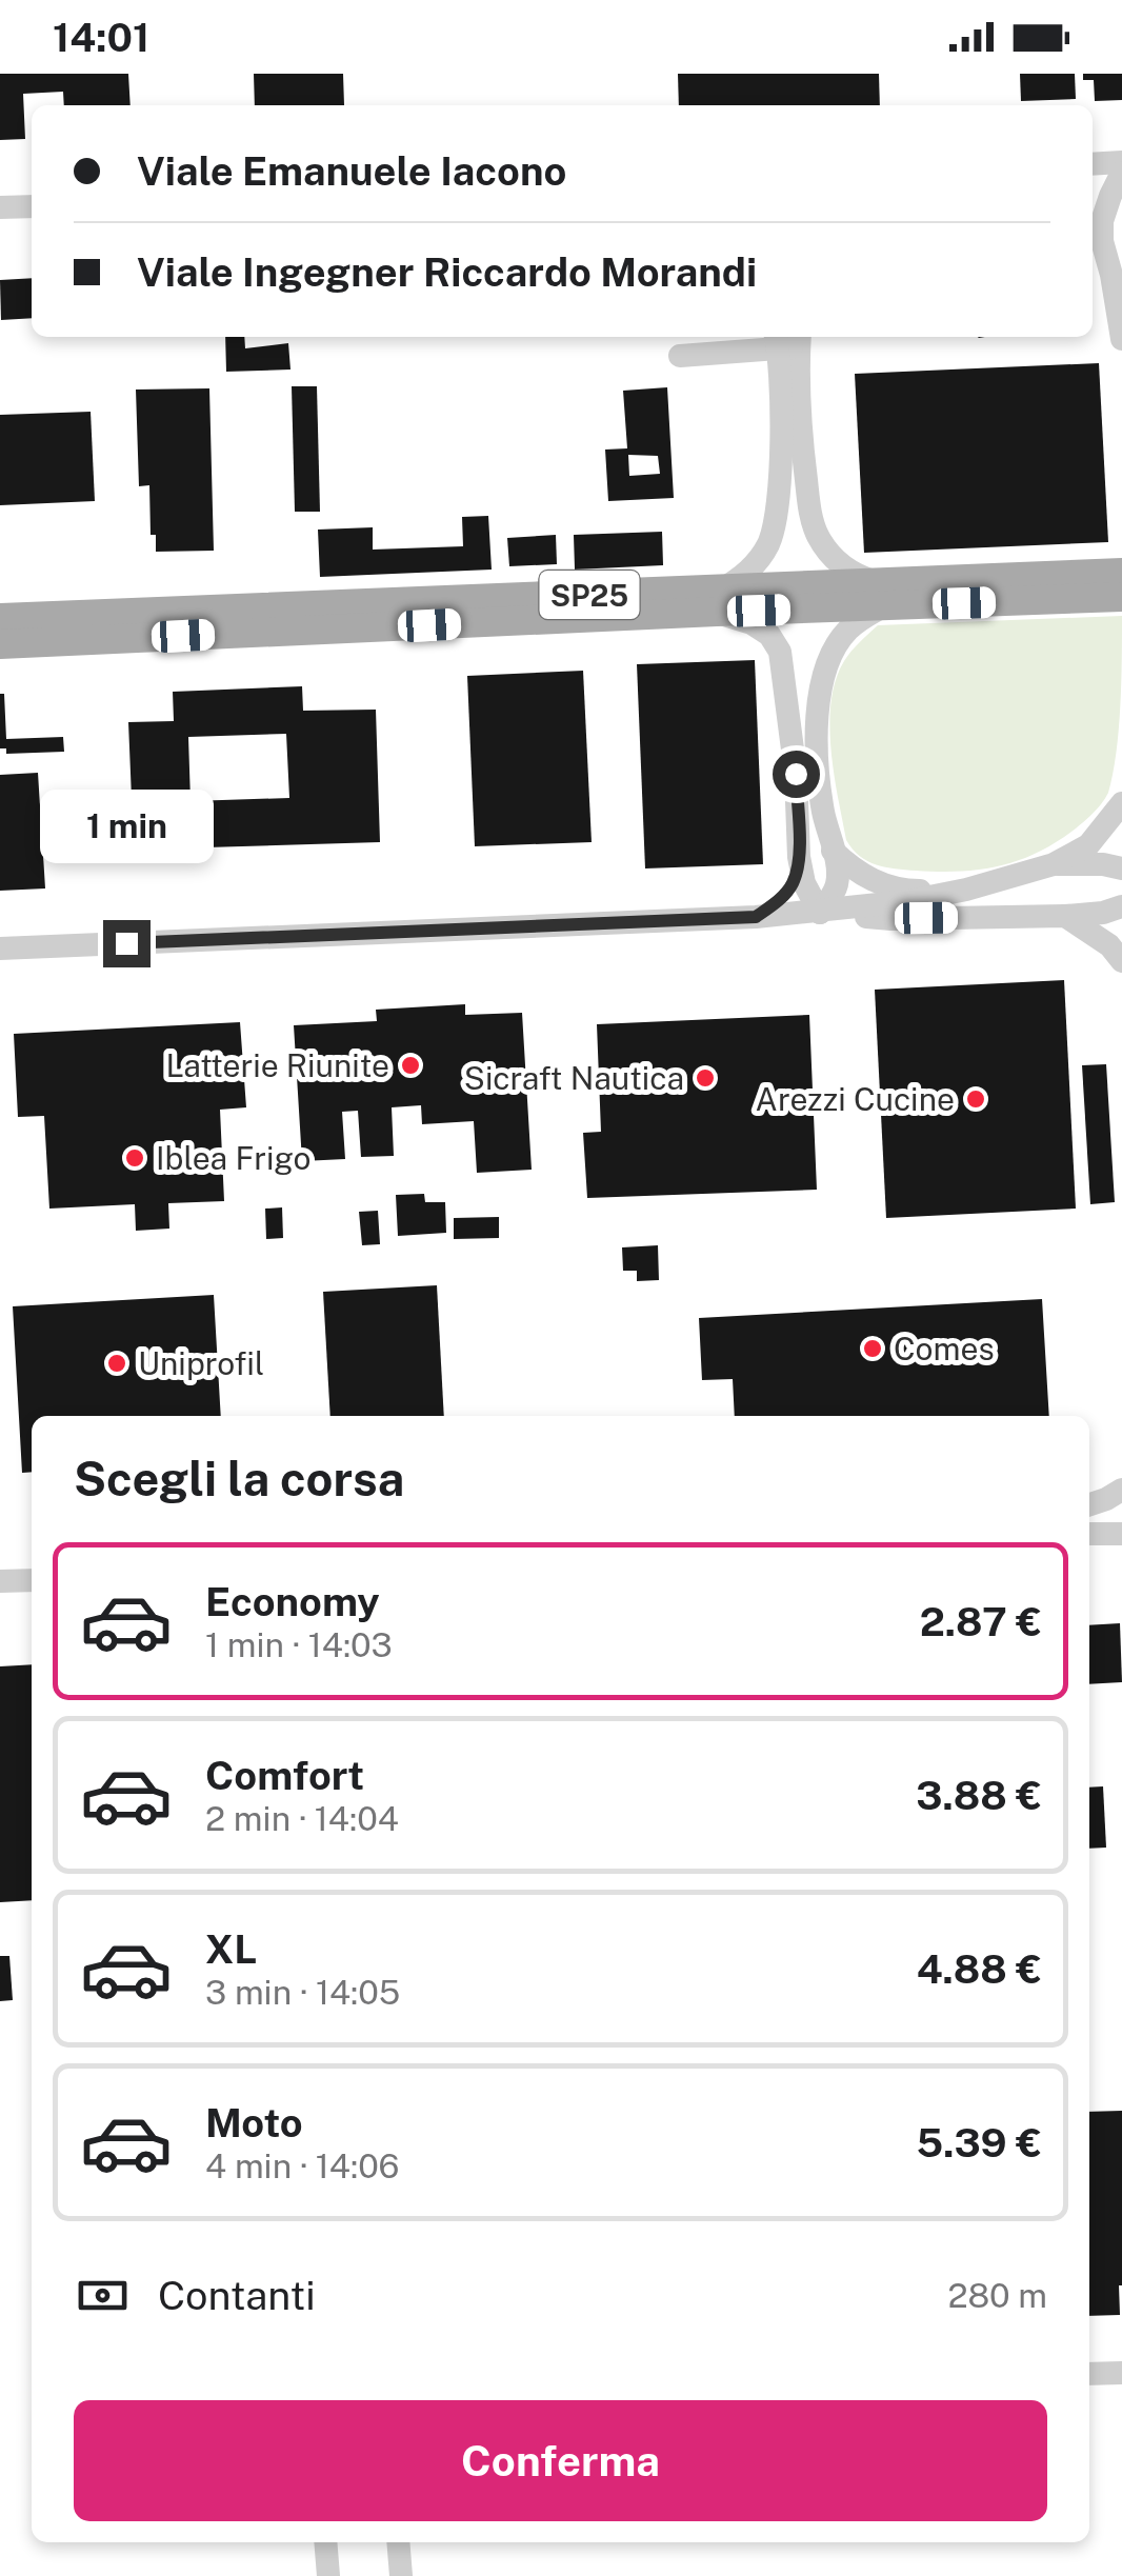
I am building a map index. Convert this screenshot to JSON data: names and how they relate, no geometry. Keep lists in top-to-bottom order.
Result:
{
  "streets": {
    "main road": ["SP25"]
  },
  "places": [
    "Latterie Riunite",
    "Sicraft Nautica",
    "Arezzi Cucine",
    "Iblea Frigo",
    "Comes",
    "Uniprofil"
  ],
  "page": {
    "status": "14:01",
    "banner": ["Viale Emanuele Iacono", "Viale Ingegner Riccardo Morandi"],
    "bubble": "1 min",
    "heading": "Scegli la corsa",
    "list": [
      {
        "name": "Economy",
        "note": "1 min · 14:03",
        "value": "2.87 €"
      },
      {
        "name": "Comfort",
        "note": "2 min · 14:04",
        "value": "3.88 €"
      },
      {
        "name": "XL",
        "note": "3 min · 14:05",
        "value": "4.88 €"
      },
      {
        "name": "Moto",
        "note": "4 min · 14:06",
        "value": "5.39 €"
      }
    ],
    "pay": ["Contanti", "280 m"],
    "buttons": "Conferma"
  }
}
